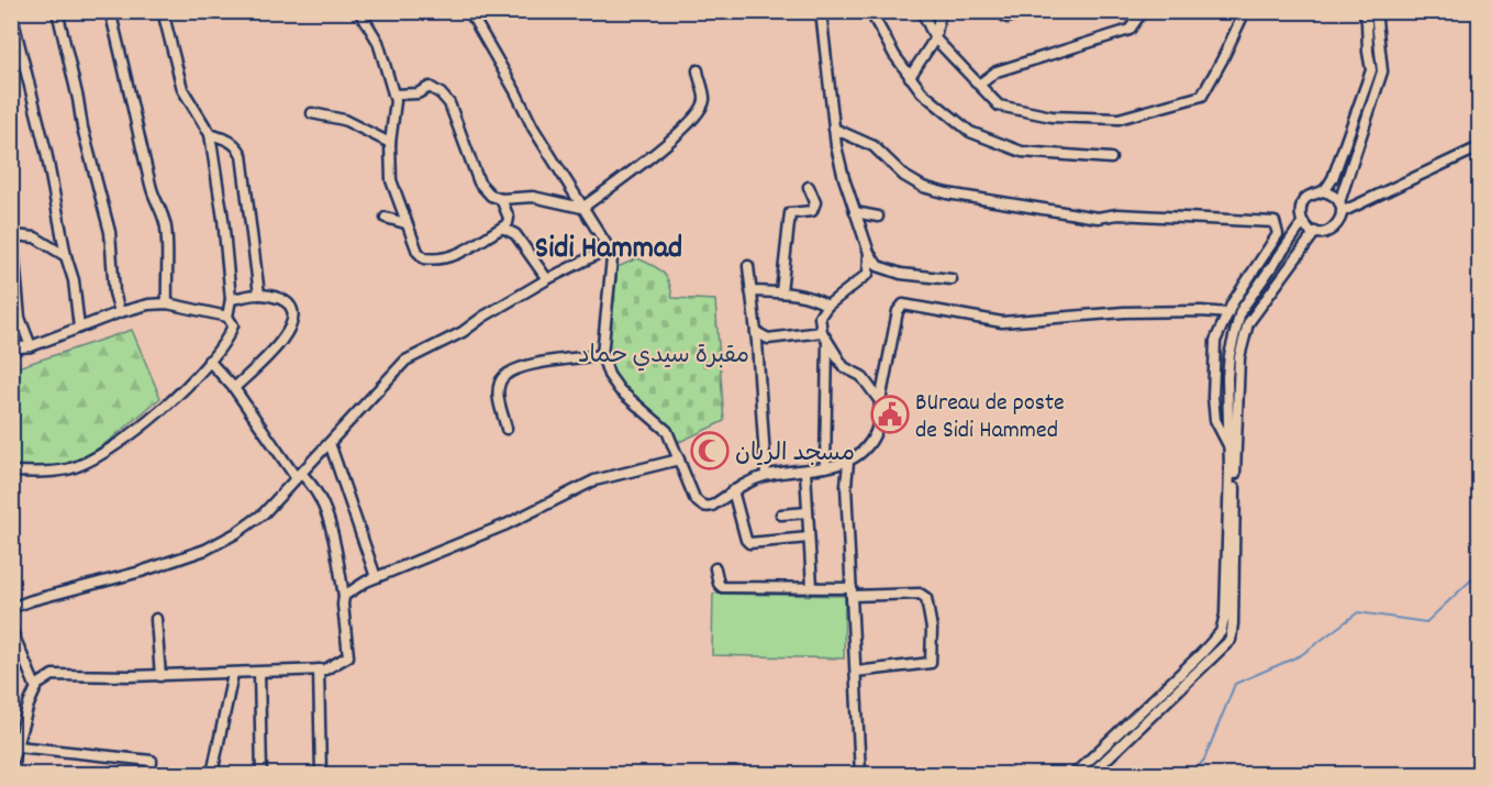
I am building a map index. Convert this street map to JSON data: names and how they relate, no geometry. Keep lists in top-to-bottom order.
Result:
{
  "districts": ["Sidi Hammad"],
  "parks": ["مقبرة سيدي حماد"],
  "places": {
    "public building": ["BUreau de poste de Sidi Hammed"],
    "mosque": ["مسجد الريان"]
  }
}
